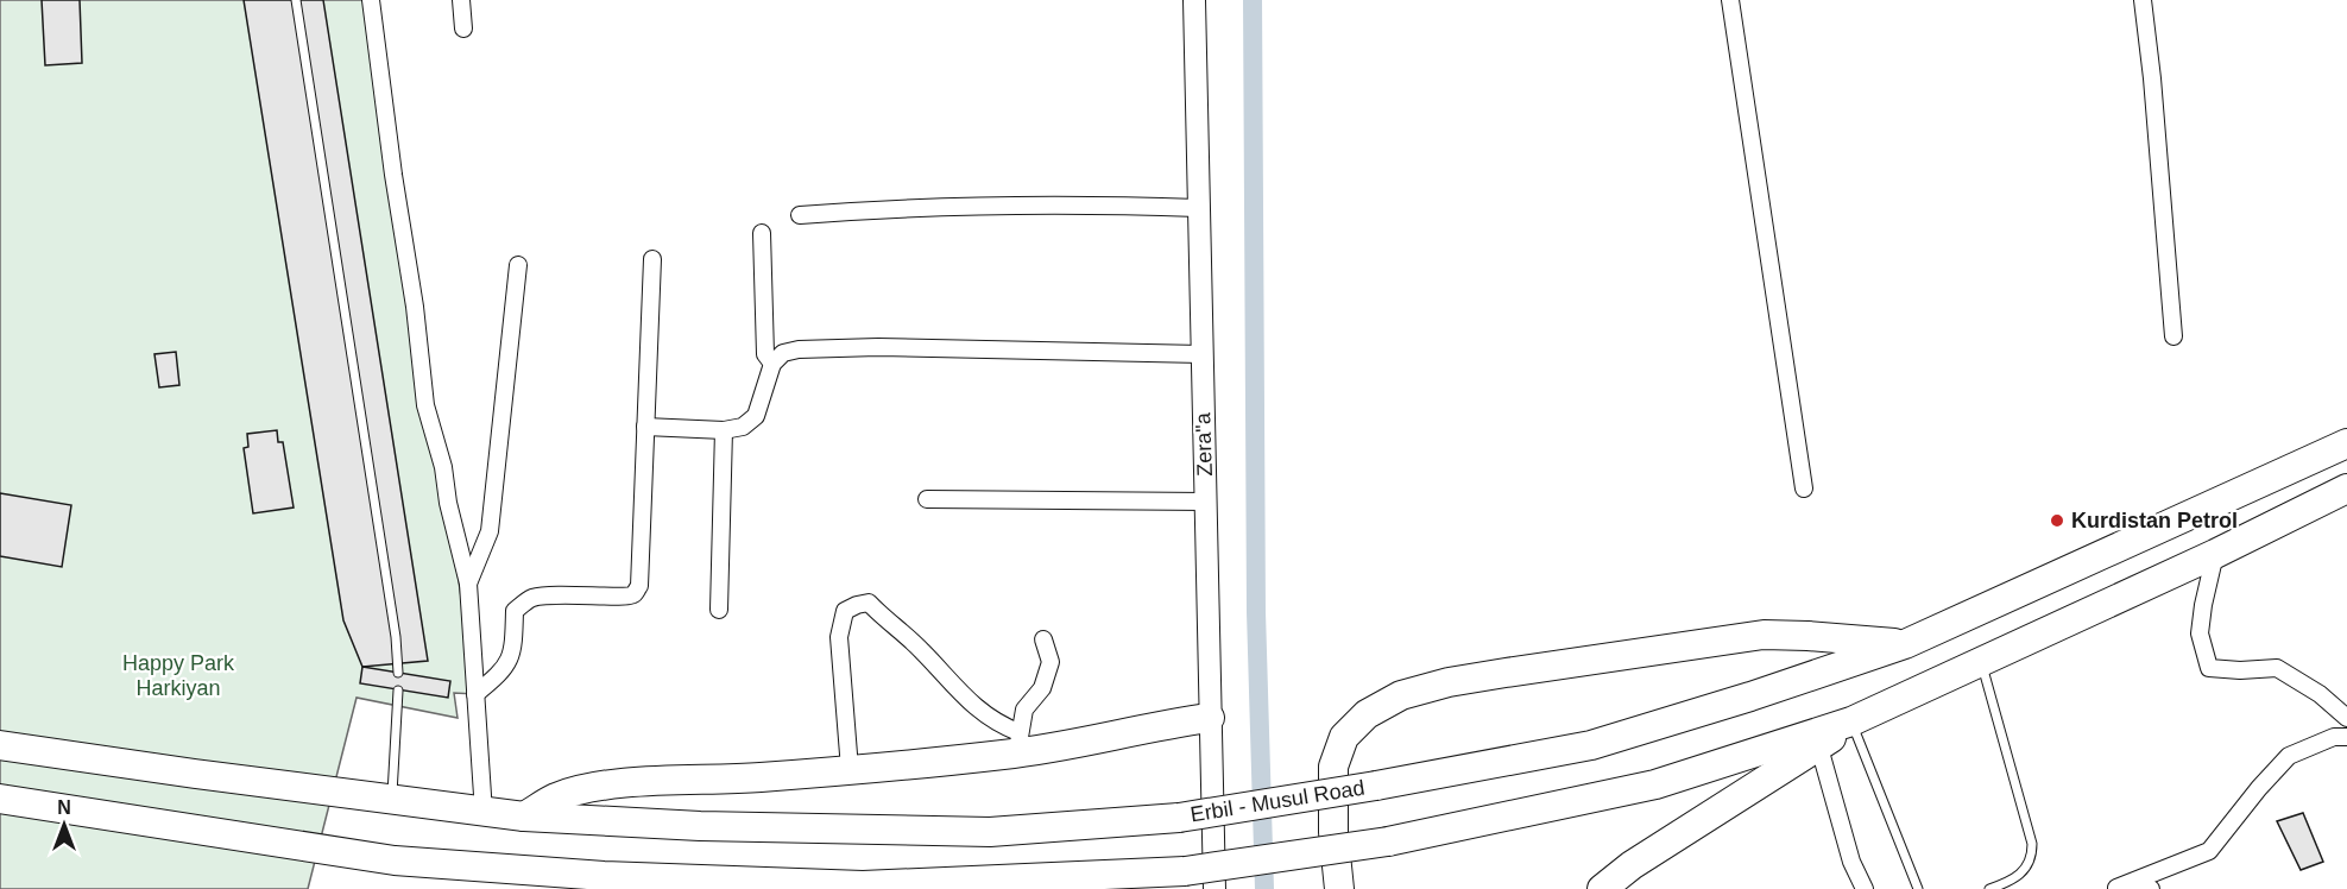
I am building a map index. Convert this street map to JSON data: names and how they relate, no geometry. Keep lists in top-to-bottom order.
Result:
{
  "streets": {
    "highway": ["Erbil - Musul Road"],
    "street": ["Zera\"a"]
  },
  "parks": ["Happy Park Harkiyan"],
  "places": ["Kurdistan Petrol"],
  "north": "top"
}
